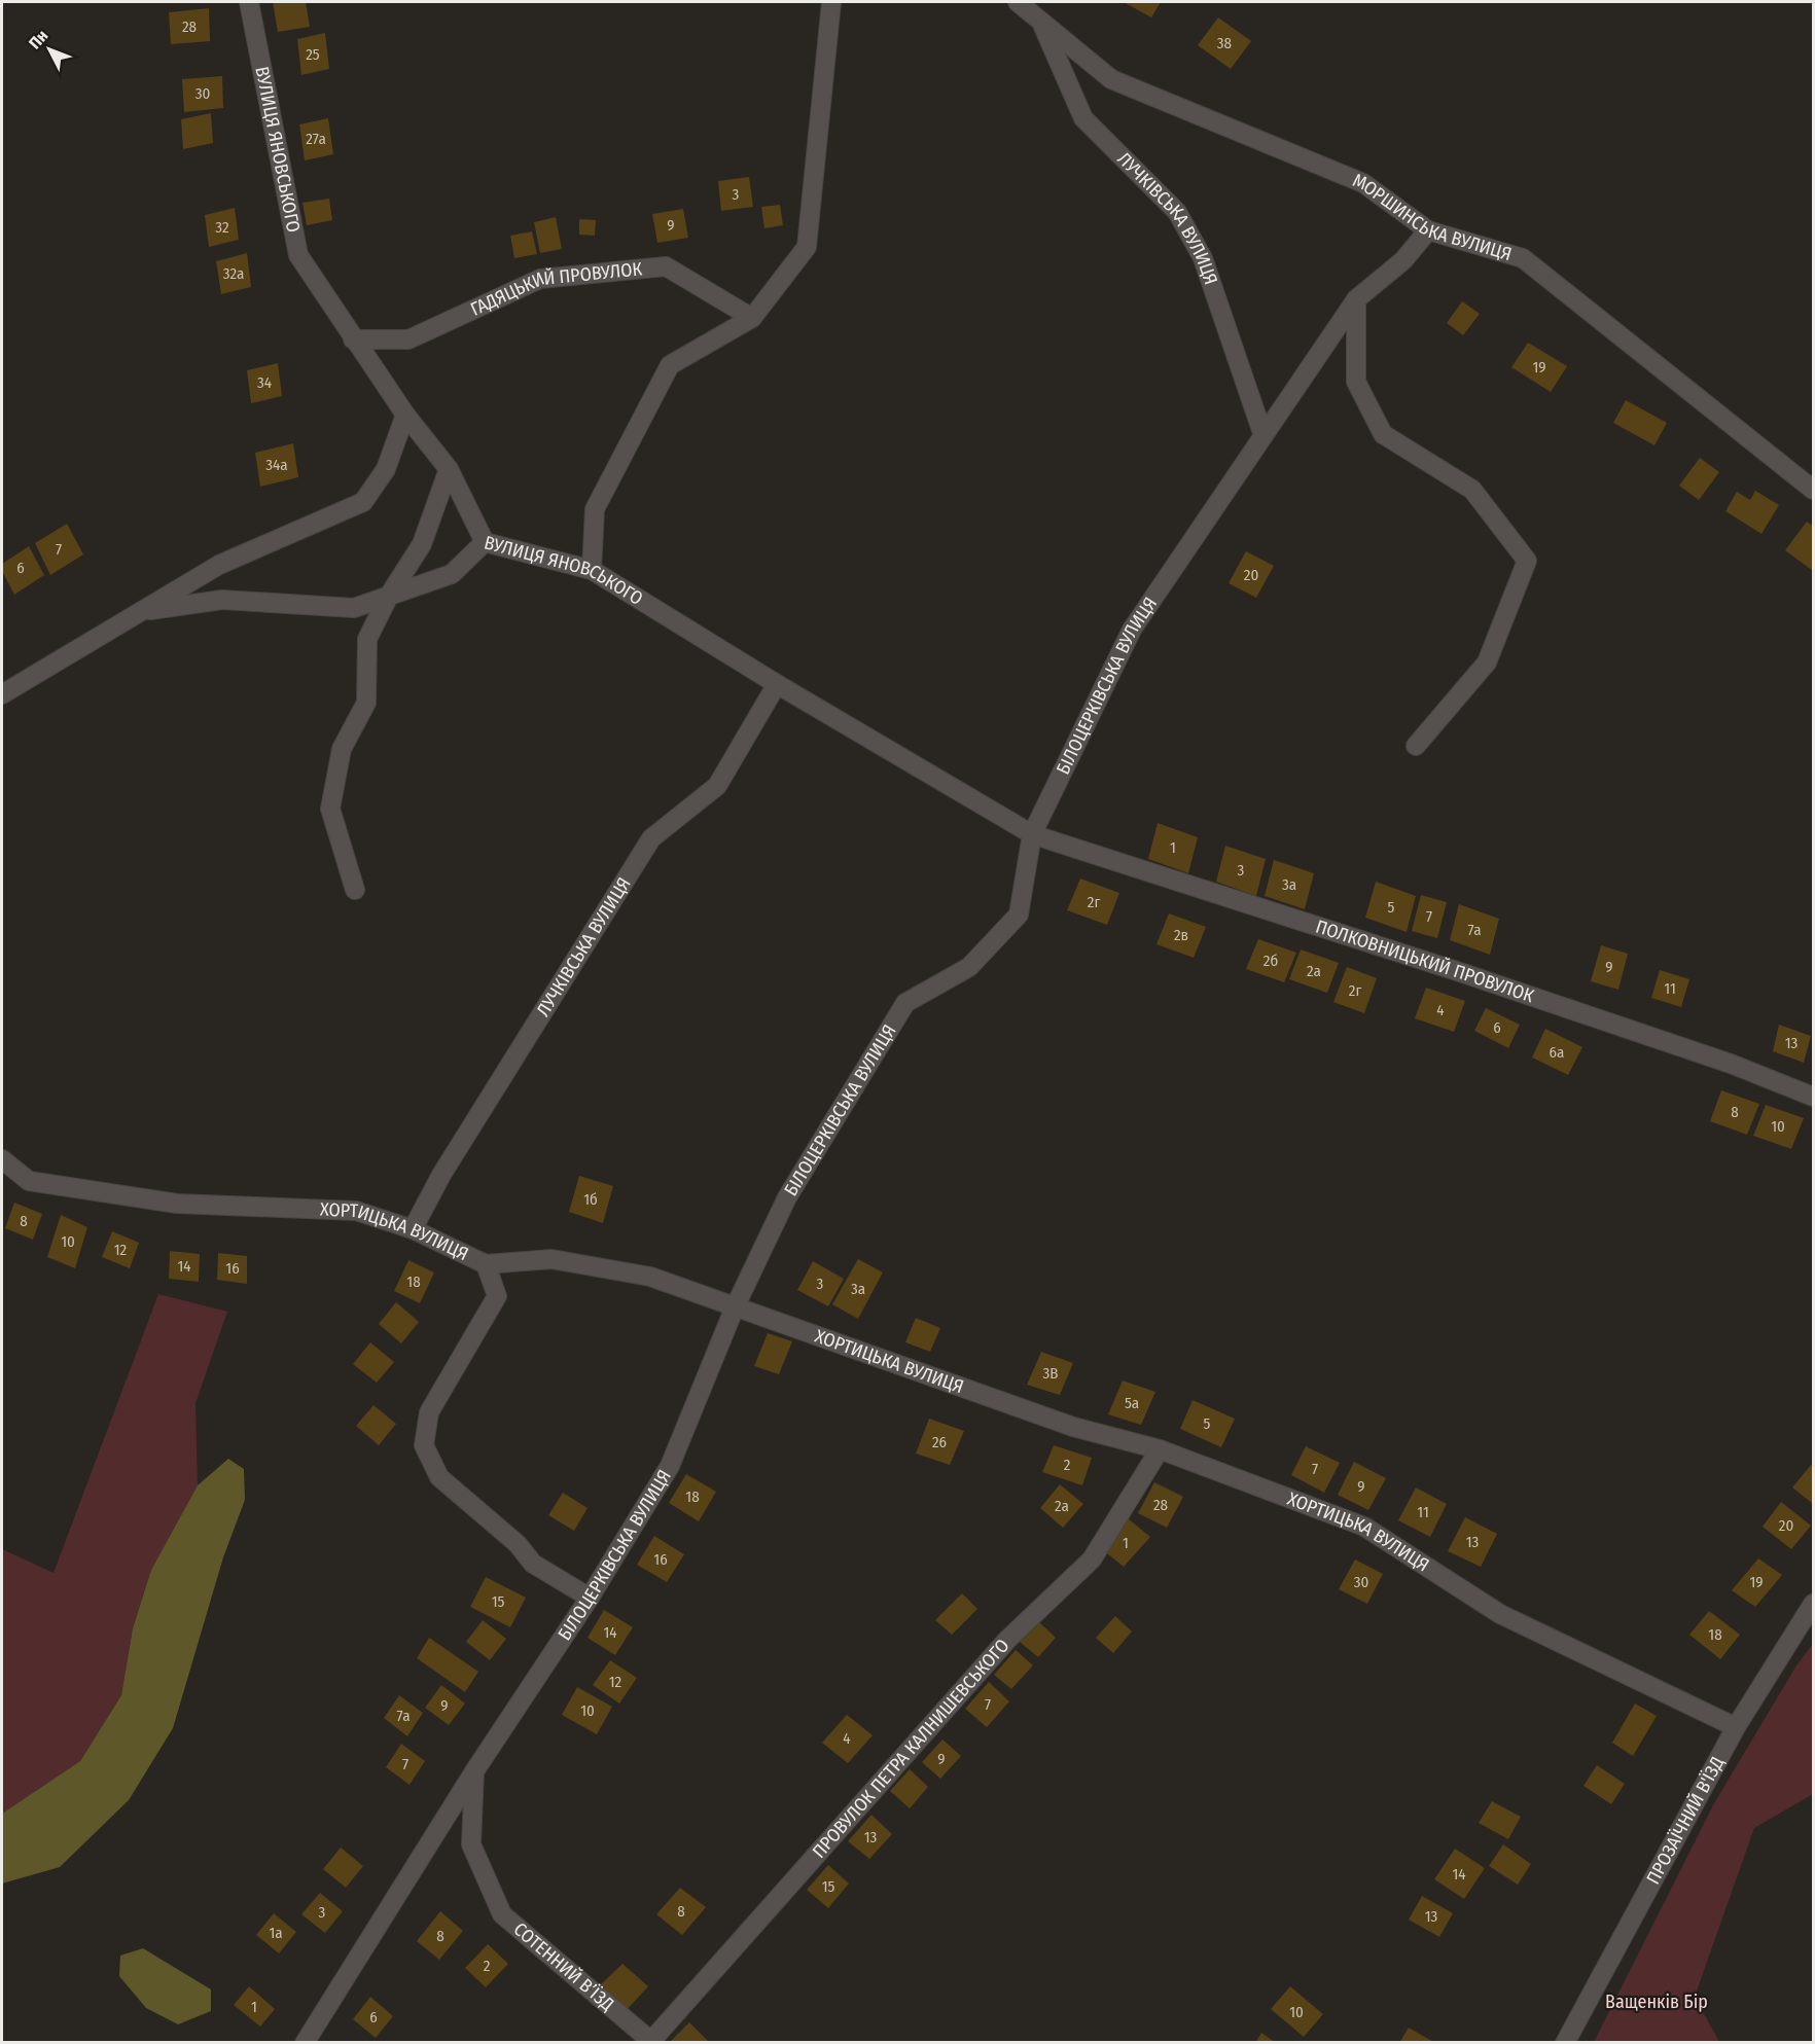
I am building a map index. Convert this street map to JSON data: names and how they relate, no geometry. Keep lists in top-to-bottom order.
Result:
{
  "streets": {
    "street": [
      "ВУЛИЦЯ ЯНОВСЬКОГО",
      "МОРШИНСЬКА ВУЛИЦЯ",
      "ЛУЧКІВСЬКА ВУЛИЦЯ",
      "ГАДЯЦЬКИЙ ПРОВУЛОК",
      "БІЛОЦЕРКІВСЬКА ВУЛИЦЯ",
      "ПОЛКОВНИЦЬКИЙ ПРОВУЛОК",
      "ХОРТИЦЬКА ВУЛИЦЯ",
      "ПРОВУЛОК ПЕТРА КАЛНИШЕВСЬКОГО",
      "ПРОЗАЇЧНИЙ В'ЇЗД",
      "СОТЕННИЙ В’ЇЗД"
    ]
  },
  "crossings": [
    ["ВУЛИЦЯ ЯНОВСЬКОГО", "ЛУЧКІВСЬКА ВУЛИЦЯ"],
    ["ВУЛИЦЯ ЯНОВСЬКОГО", "ГАДЯЦЬКИЙ ПРОВУЛОК"],
    ["ВУЛИЦЯ ЯНОВСЬКОГО", "БІЛОЦЕРКІВСЬКА ВУЛИЦЯ"],
    ["ВУЛИЦЯ ЯНОВСЬКОГО", "ПОЛКОВНИЦЬКИЙ ПРОВУЛОК"],
    ["МОРШИНСЬКА ВУЛИЦЯ", "ЛУЧКІВСЬКА ВУЛИЦЯ"],
    ["МОРШИНСЬКА ВУЛИЦЯ", "БІЛОЦЕРКІВСЬКА ВУЛИЦЯ"],
    ["ЛУЧКІВСЬКА ВУЛИЦЯ", "БІЛОЦЕРКІВСЬКА ВУЛИЦЯ"],
    ["ЛУЧКІВСЬКА ВУЛИЦЯ", "ХОРТИЦЬКА ВУЛИЦЯ"],
    ["БІЛОЦЕРКІВСЬКА ВУЛИЦЯ", "ПОЛКОВНИЦЬКИЙ ПРОВУЛОК"],
    ["БІЛОЦЕРКІВСЬКА ВУЛИЦЯ", "ХОРТИЦЬКА ВУЛИЦЯ"],
    ["БІЛОЦЕРКІВСЬКА ВУЛИЦЯ", "СОТЕННИЙ В’ЇЗД"],
    ["ХОРТИЦЬКА ВУЛИЦЯ", "ПРОВУЛОК ПЕТРА КАЛНИШЕВСЬКОГО"],
    ["ХОРТИЦЬКА ВУЛИЦЯ", "ПРОЗАЇЧНИЙ В'ЇЗД"],
    ["ПРОВУЛОК ПЕТРА КАЛНИШЕВСЬКОГО", "СОТЕННИЙ В’ЇЗД"]
  ],
  "parks": ["Ващенків Бір"],
  "house_numbers": [
    "28",
    "38",
    "25",
    "30",
    "27а",
    "3",
    "9",
    "32",
    "32а",
    "19",
    "34",
    "34а",
    "7",
    "6",
    "20",
    "1",
    "3",
    "3а",
    "2г",
    "5",
    "7",
    "7а",
    "2в",
    "2б",
    "9",
    "2а",
    "11",
    "2г",
    "4",
    "6",
    "13",
    "6а",
    "8",
    "10",
    "1б",
    "8",
    "10",
    "12",
    "14",
    "16",
    "18",
    "3",
    "3а",
    "3В",
    "5а",
    "5",
    "26",
    "2",
    "7",
    "9",
    "18",
    "28",
    "2а",
    "11",
    "20",
    "13",
    "1",
    "16",
    "30",
    "19",
    "15",
    "14",
    "18",
    "12",
    "7",
    "9",
    "10",
    "7а",
    "4",
    "9",
    "7",
    "13",
    "14",
    "15",
    "8",
    "3",
    "13",
    "1а",
    "8",
    "2",
    "1",
    "10",
    "6"
  ],
  "north": "top left"
}
